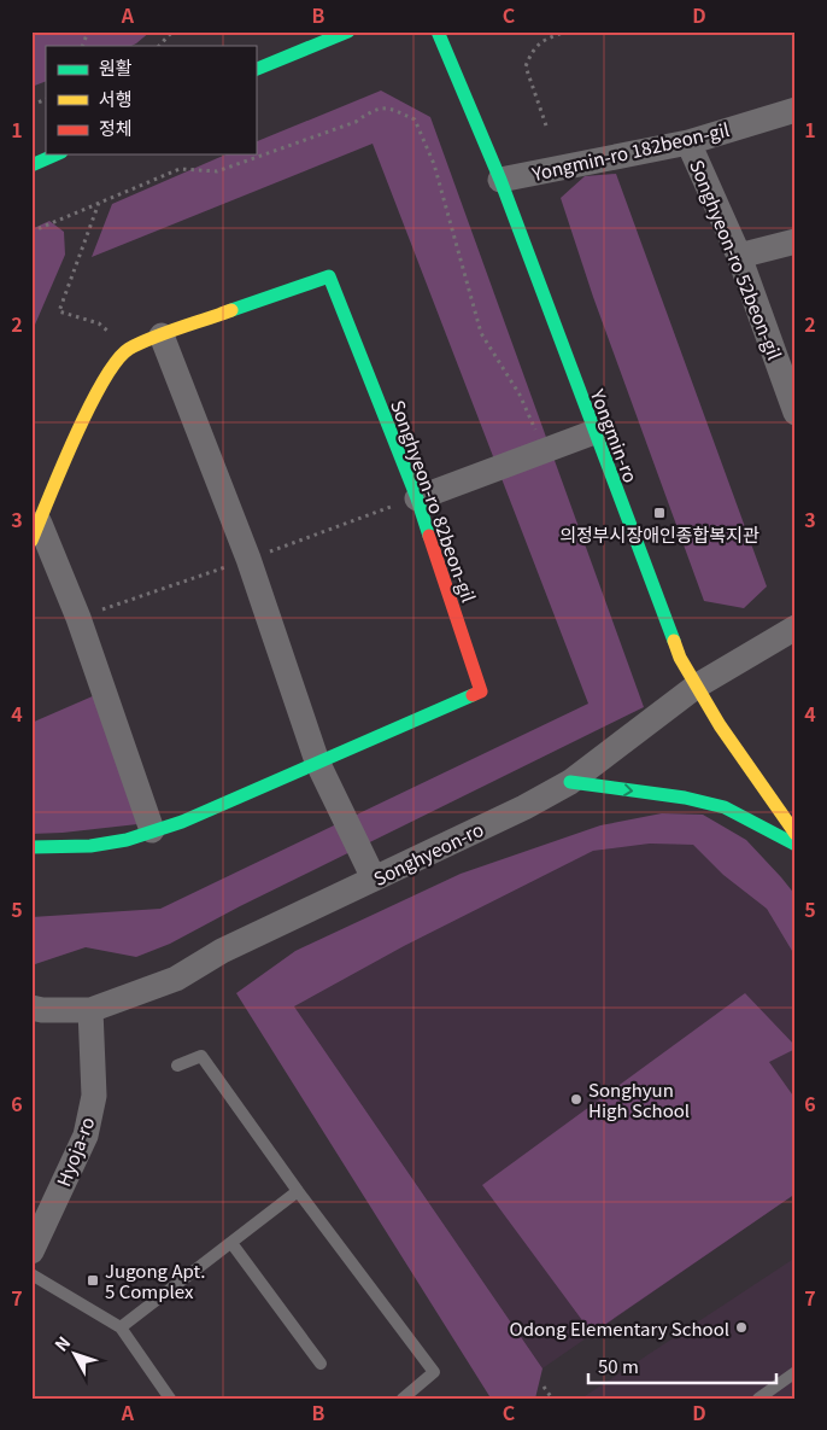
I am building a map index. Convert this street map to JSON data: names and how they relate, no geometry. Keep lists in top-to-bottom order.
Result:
{
  "streets": {
    "street": [
      "Yongmin-ro 182beon-gil",
      "Songhyeon-ro 52beon-gil",
      "Yongmin-ro",
      "Songhyeon-ro 82beon-gil",
      "Songhyeon-ro",
      "Hyoja-ro"
    ]
  },
  "crossings": [
    ["Yongmin-ro 182beon-gil", "Songhyeon-ro 52beon-gil"],
    ["Yongmin-ro 182beon-gil", "Yongmin-ro"],
    ["Yongmin-ro", "Songhyeon-ro"],
    ["Songhyeon-ro", "Hyoja-ro"]
  ],
  "places": {
    "transit": ["의정부시장애인종합복지관", "Jugong Apt. 5 Complex"],
    "other": ["Songhyun High School", "Odong Elementary School"]
  },
  "legend": ["원활", "서행", "정체"],
  "scale_bar": "50 m",
  "north": "top left",
  "grid": {
    "columns": [
      "A",
      "B",
      "C",
      "D"
    ],
    "rows": [
      "1",
      "2",
      "3",
      "4",
      "5",
      "6",
      "7"
    ]
  }
}
